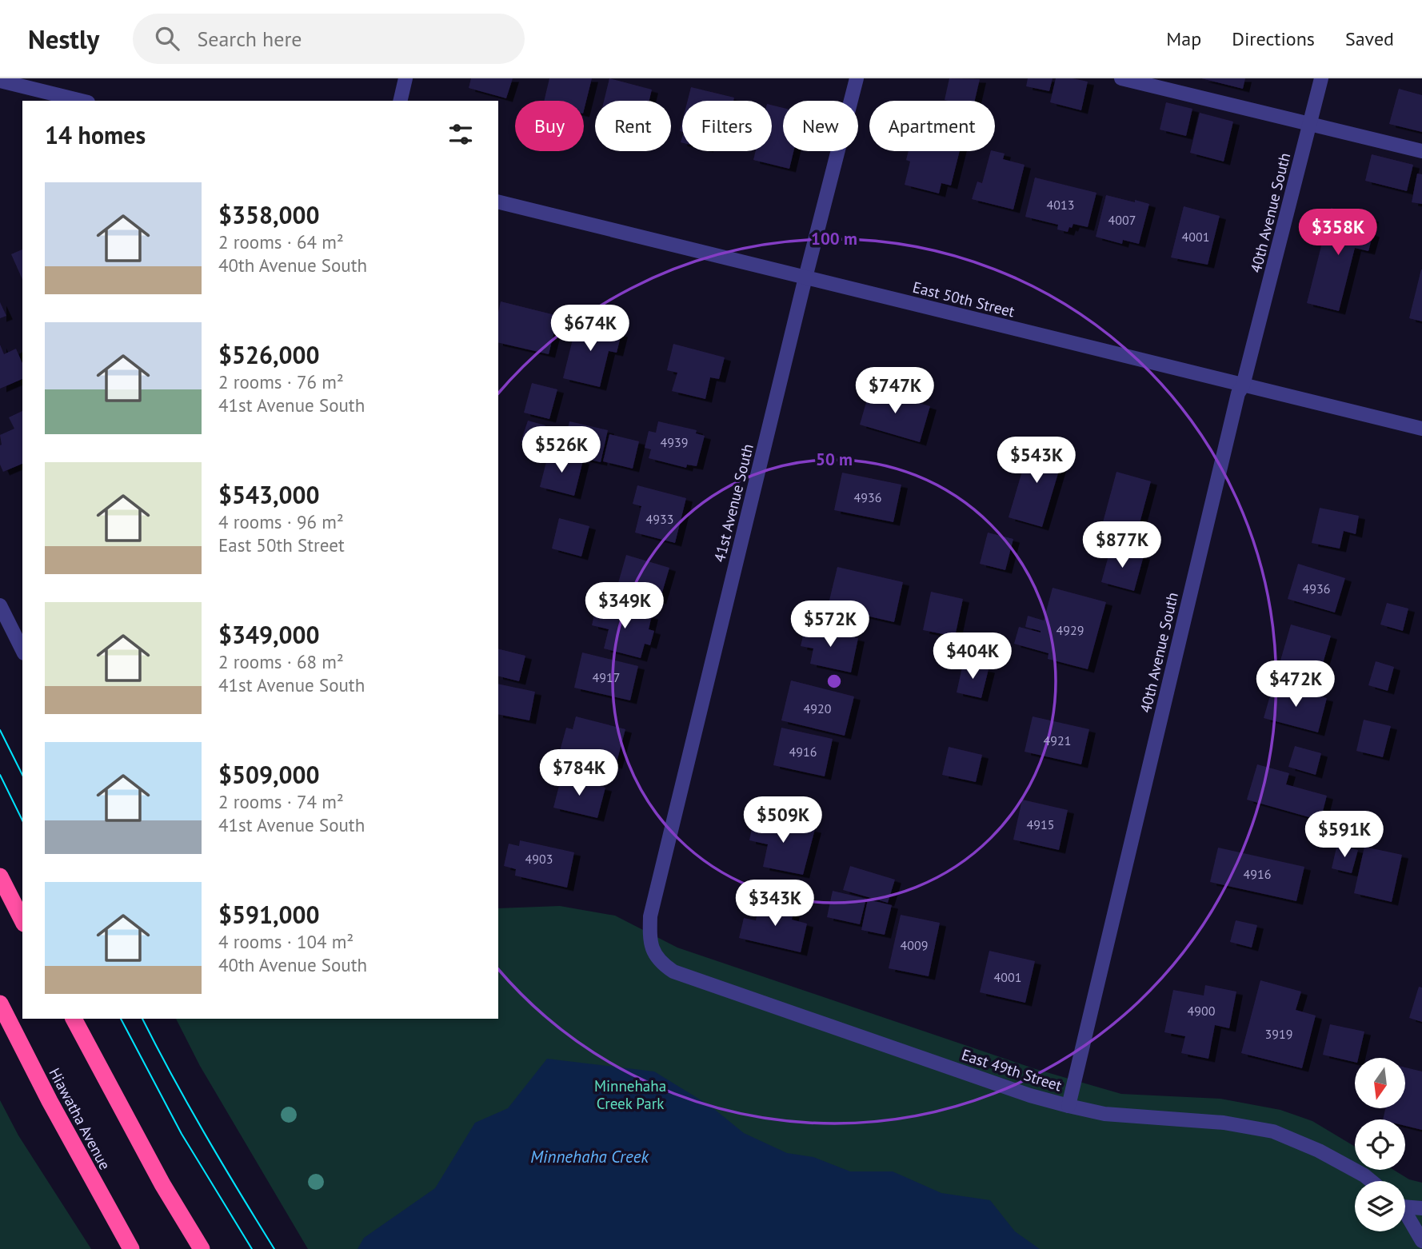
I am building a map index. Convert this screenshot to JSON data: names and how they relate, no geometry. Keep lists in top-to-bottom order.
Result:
{
  "streets": {
    "highway": ["Hiawatha Avenue"],
    "street": [
      "40th Avenue South",
      "East 50th Street",
      "41st Avenue South",
      "East 49th Street"
    ]
  },
  "crossings": [
    ["40th Avenue South", "East 50th Street"],
    ["40th Avenue South", "East 49th Street"],
    ["East 50th Street", "41st Avenue South"],
    ["41st Avenue South", "East 49th Street"]
  ],
  "water": ["Minnehaha Creek"],
  "parks": ["Minnehaha Creek Park"],
  "house_numbers": [
    "4013",
    "4007",
    "4001",
    "4939",
    "4936",
    "4933",
    "4936",
    "4929",
    "4917",
    "4920",
    "4921",
    "4916",
    "4915",
    "4903",
    "4916",
    "4009",
    "4001",
    "4900",
    "3919"
  ],
  "north": "bottom",
  "page": {
    "header": "Nestly",
    "search": "Search here",
    "nav": ["Map", "Directions", "Saved"],
    "chip": [
      "Buy",
      "Rent",
      "Filters",
      "New",
      "Apartment"
    ],
    "heading": "14 homes",
    "list": [
      {
        "name": "$358,000",
        "note": "2 rooms · 64 m² · 40th Avenue South"
      },
      {
        "name": "$526,000",
        "note": "2 rooms · 76 m² · 41st Avenue South"
      },
      {
        "name": "$543,000",
        "note": "4 rooms · 96 m² · East 50th Street"
      },
      {
        "name": "$349,000",
        "note": "2 rooms · 68 m² · 41st Avenue South"
      },
      {
        "name": "$509,000",
        "note": "2 rooms · 74 m² · 41st Avenue South"
      },
      {
        "name": "$591,000",
        "note": "4 rooms · 104 m² · 40th Avenue South"
      }
    ],
    "price": [
      "$358K",
      "$674K",
      "$747K",
      "$526K",
      "$543K",
      "$877K",
      "$349K",
      "$572K",
      "$404K",
      "$472K",
      "$784K",
      "$509K",
      "$591K",
      "$343K"
    ]
  },
  "rings": ["100 m", "50 m"]
}
